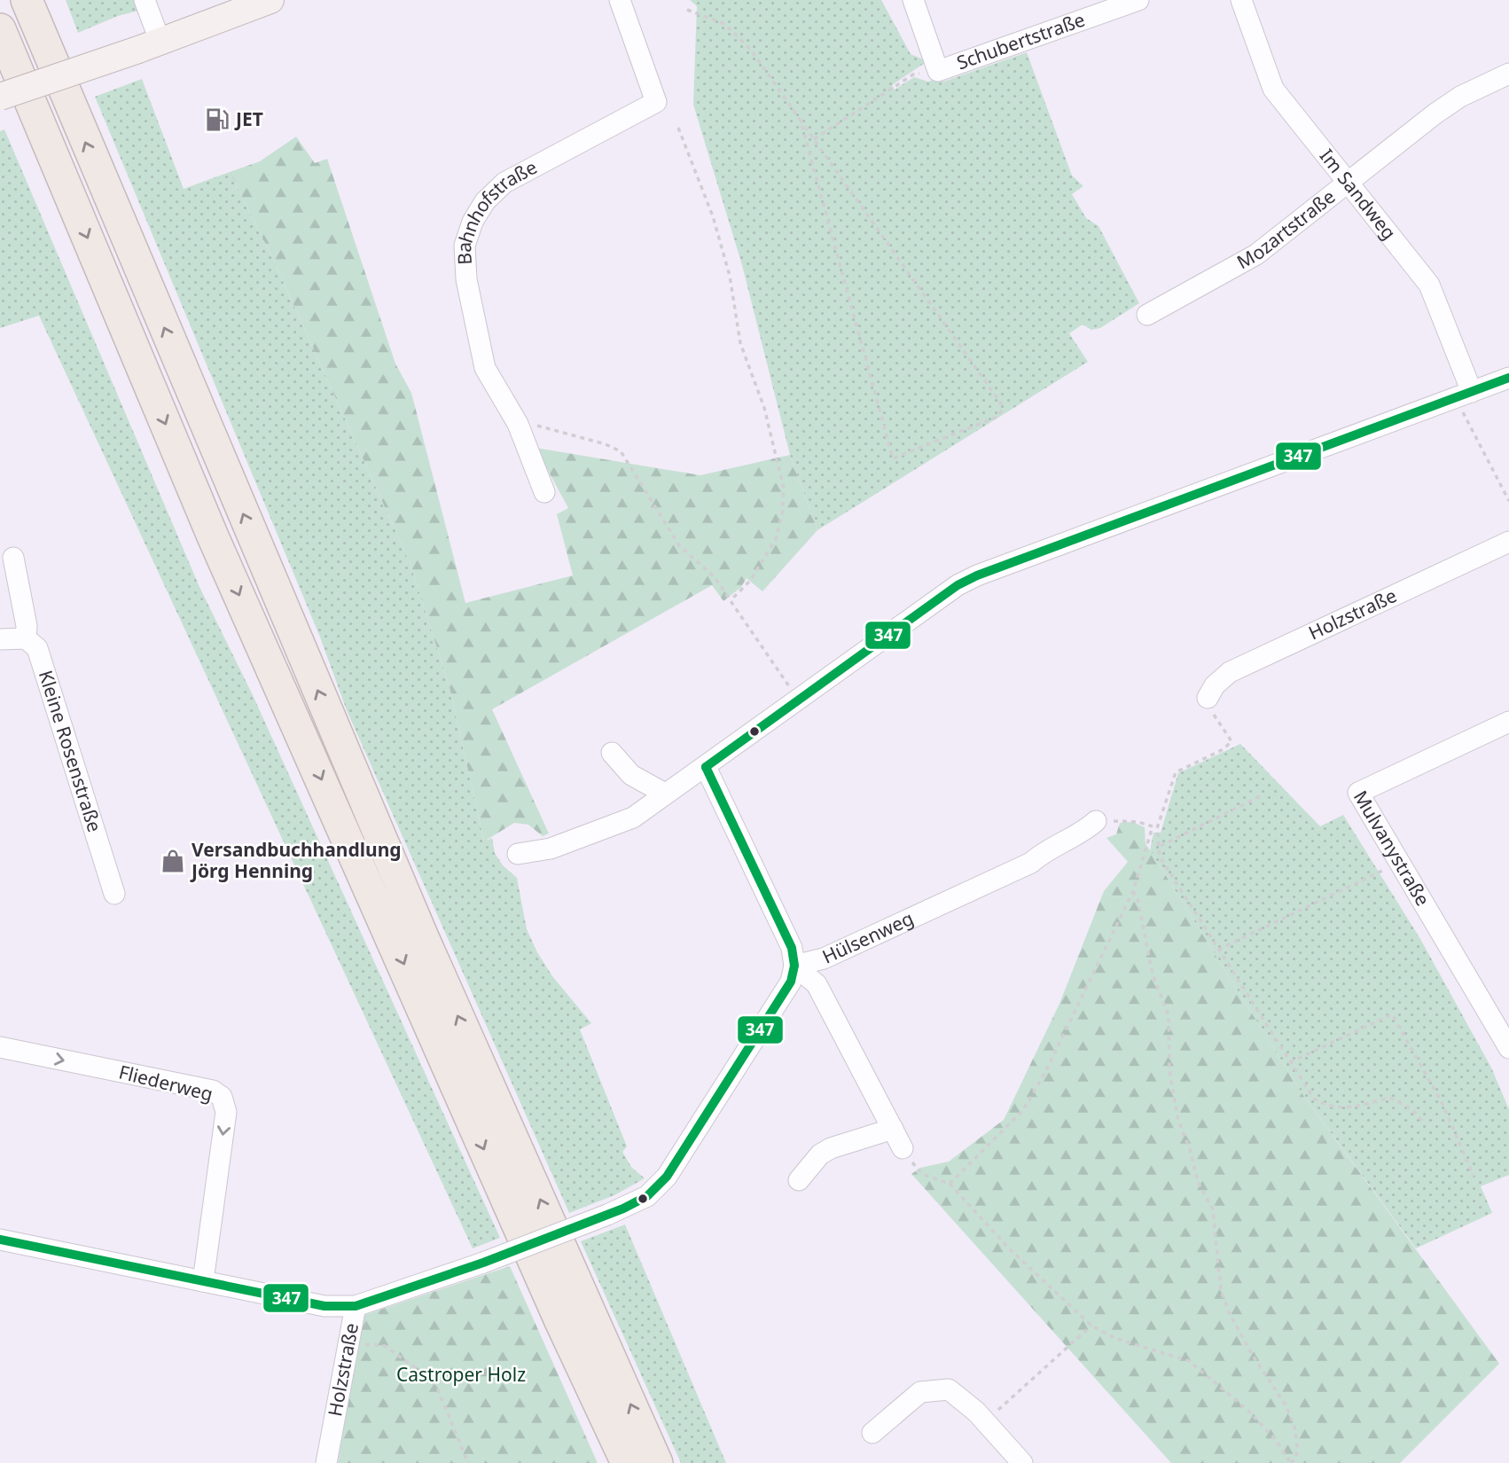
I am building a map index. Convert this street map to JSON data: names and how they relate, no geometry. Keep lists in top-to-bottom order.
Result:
{
  "streets": {
    "street": [
      "Schubertstraße",
      "Im Sandweg",
      "Bahnhofstraße",
      "Mozartstraße",
      "Holzstraße",
      "Kleine Rosenstraße",
      "Mulvanystraße",
      "Hülsenweg",
      "Fliederweg"
    ]
  },
  "crossings": [
    ["Im Sandweg", "Mozartstraße"],
    ["Holzstraße", "Hülsenweg"]
  ],
  "parks": ["Castroper Holz"],
  "places": {
    "fuel station": ["JET"],
    "shop": ["Versandbuchhandlung Jörg Henning"]
  },
  "lines": ["transit line 347"]
}
